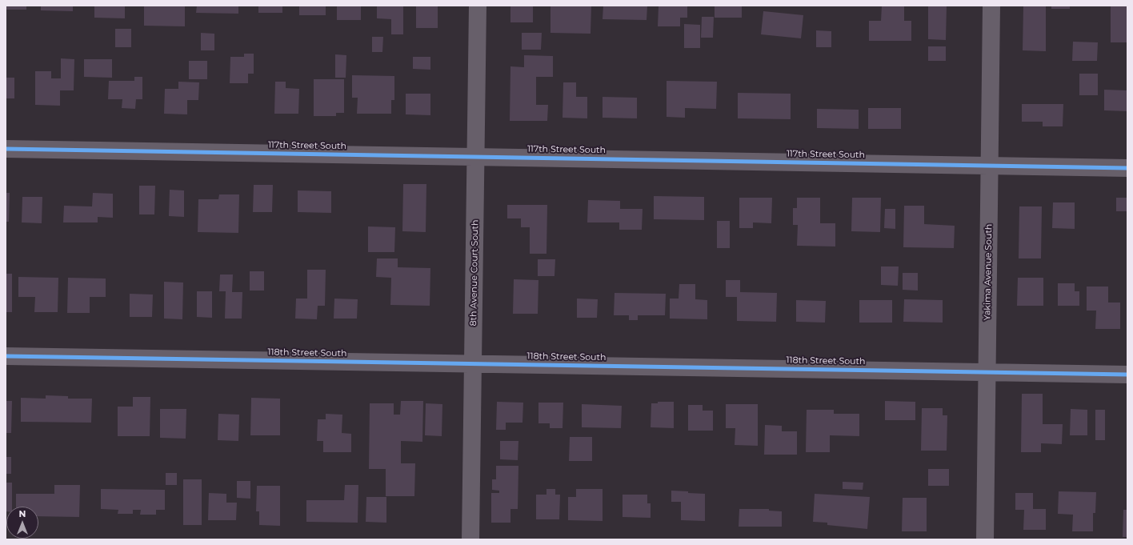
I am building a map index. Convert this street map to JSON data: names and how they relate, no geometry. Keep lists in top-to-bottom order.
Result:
{
  "streets": {
    "street": [
      "117th Street South",
      "Yakima Avenue South",
      "8th Avenue Court South",
      "118th Street South"
    ]
  },
  "crossings": [
    ["117th Street South", "Yakima Avenue South"],
    ["117th Street South", "8th Avenue Court South"],
    ["Yakima Avenue South", "118th Street South"],
    ["8th Avenue Court South", "118th Street South"]
  ],
  "north": "top"
}
